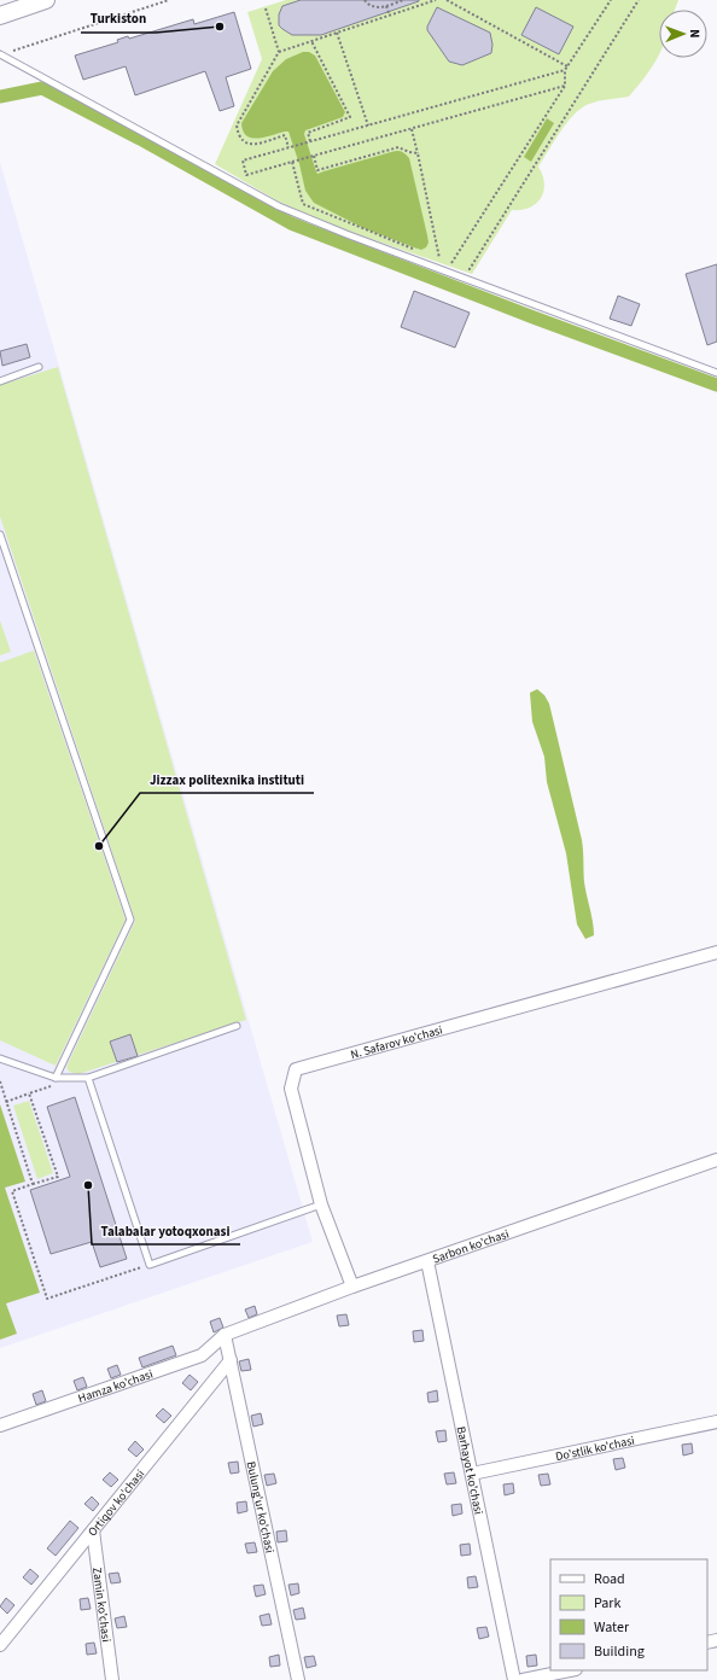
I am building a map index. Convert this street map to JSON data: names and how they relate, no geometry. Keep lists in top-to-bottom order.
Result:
{
  "streets": {
    "street": [
      "N. Safarov ko'chasi",
      "Sarbon ko'chasi",
      "Hamza ko'chasi",
      "Do'stlik ko'chasi",
      "Barhayot ko'chasi",
      "Ortiqov ko'chasi",
      "Bulung'ur ko'chasi",
      "Zamin ko'chasi"
    ]
  },
  "crossings": [
    ["N. Safarov ko'chasi", "Sarbon ko'chasi"],
    ["Sarbon ko'chasi", "Hamza ko'chasi"],
    ["Sarbon ko'chasi", "Barhayot ko'chasi"],
    ["Sarbon ko'chasi", "Bulung'ur ko'chasi"],
    ["Hamza ko'chasi", "Bulung'ur ko'chasi"],
    ["Do'stlik ko'chasi", "Barhayot ko'chasi"],
    ["Ortiqov ko'chasi", "Bulung'ur ko'chasi"],
    ["Ortiqov ko'chasi", "Zamin ko'chasi"]
  ],
  "places": ["Turkiston", "Jizzax politexnika instituti", "Talabalar yotoqxonasi"],
  "legend": [
    "Road",
    "Park",
    "Water",
    "Building"
  ],
  "north": "right"
}
